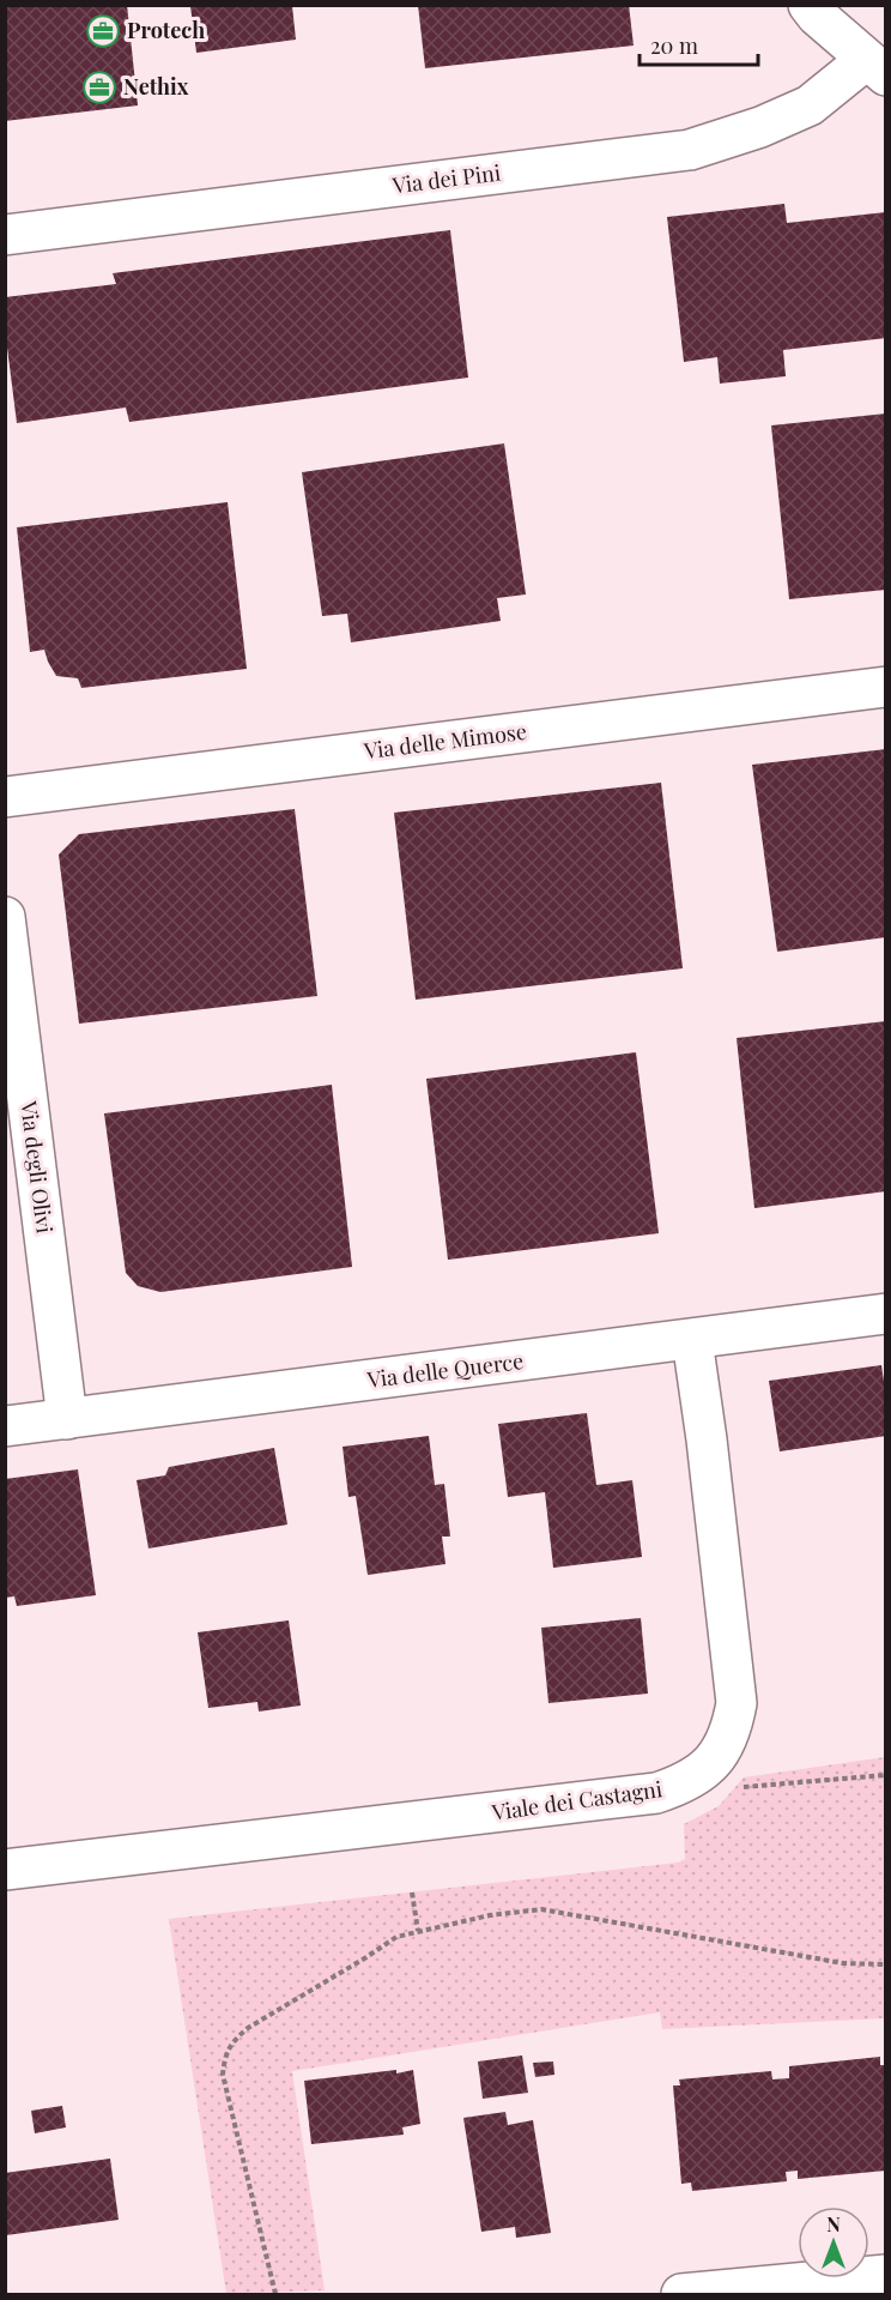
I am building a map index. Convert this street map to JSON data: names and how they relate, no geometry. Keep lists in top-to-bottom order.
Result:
{
  "streets": {
    "street": [
      "Via dei Pini",
      "Via delle Mimose",
      "Via degli Olivi",
      "Via delle Querce",
      "Viale dei Castagni"
    ]
  },
  "crossings": [
    ["Via degli Olivi", "Via delle Querce"],
    ["Via delle Querce", "Viale dei Castagni"]
  ],
  "places": {
    "office": ["Protech", "Nethix"]
  },
  "scale_bar": "20 m",
  "north": "top"
}
